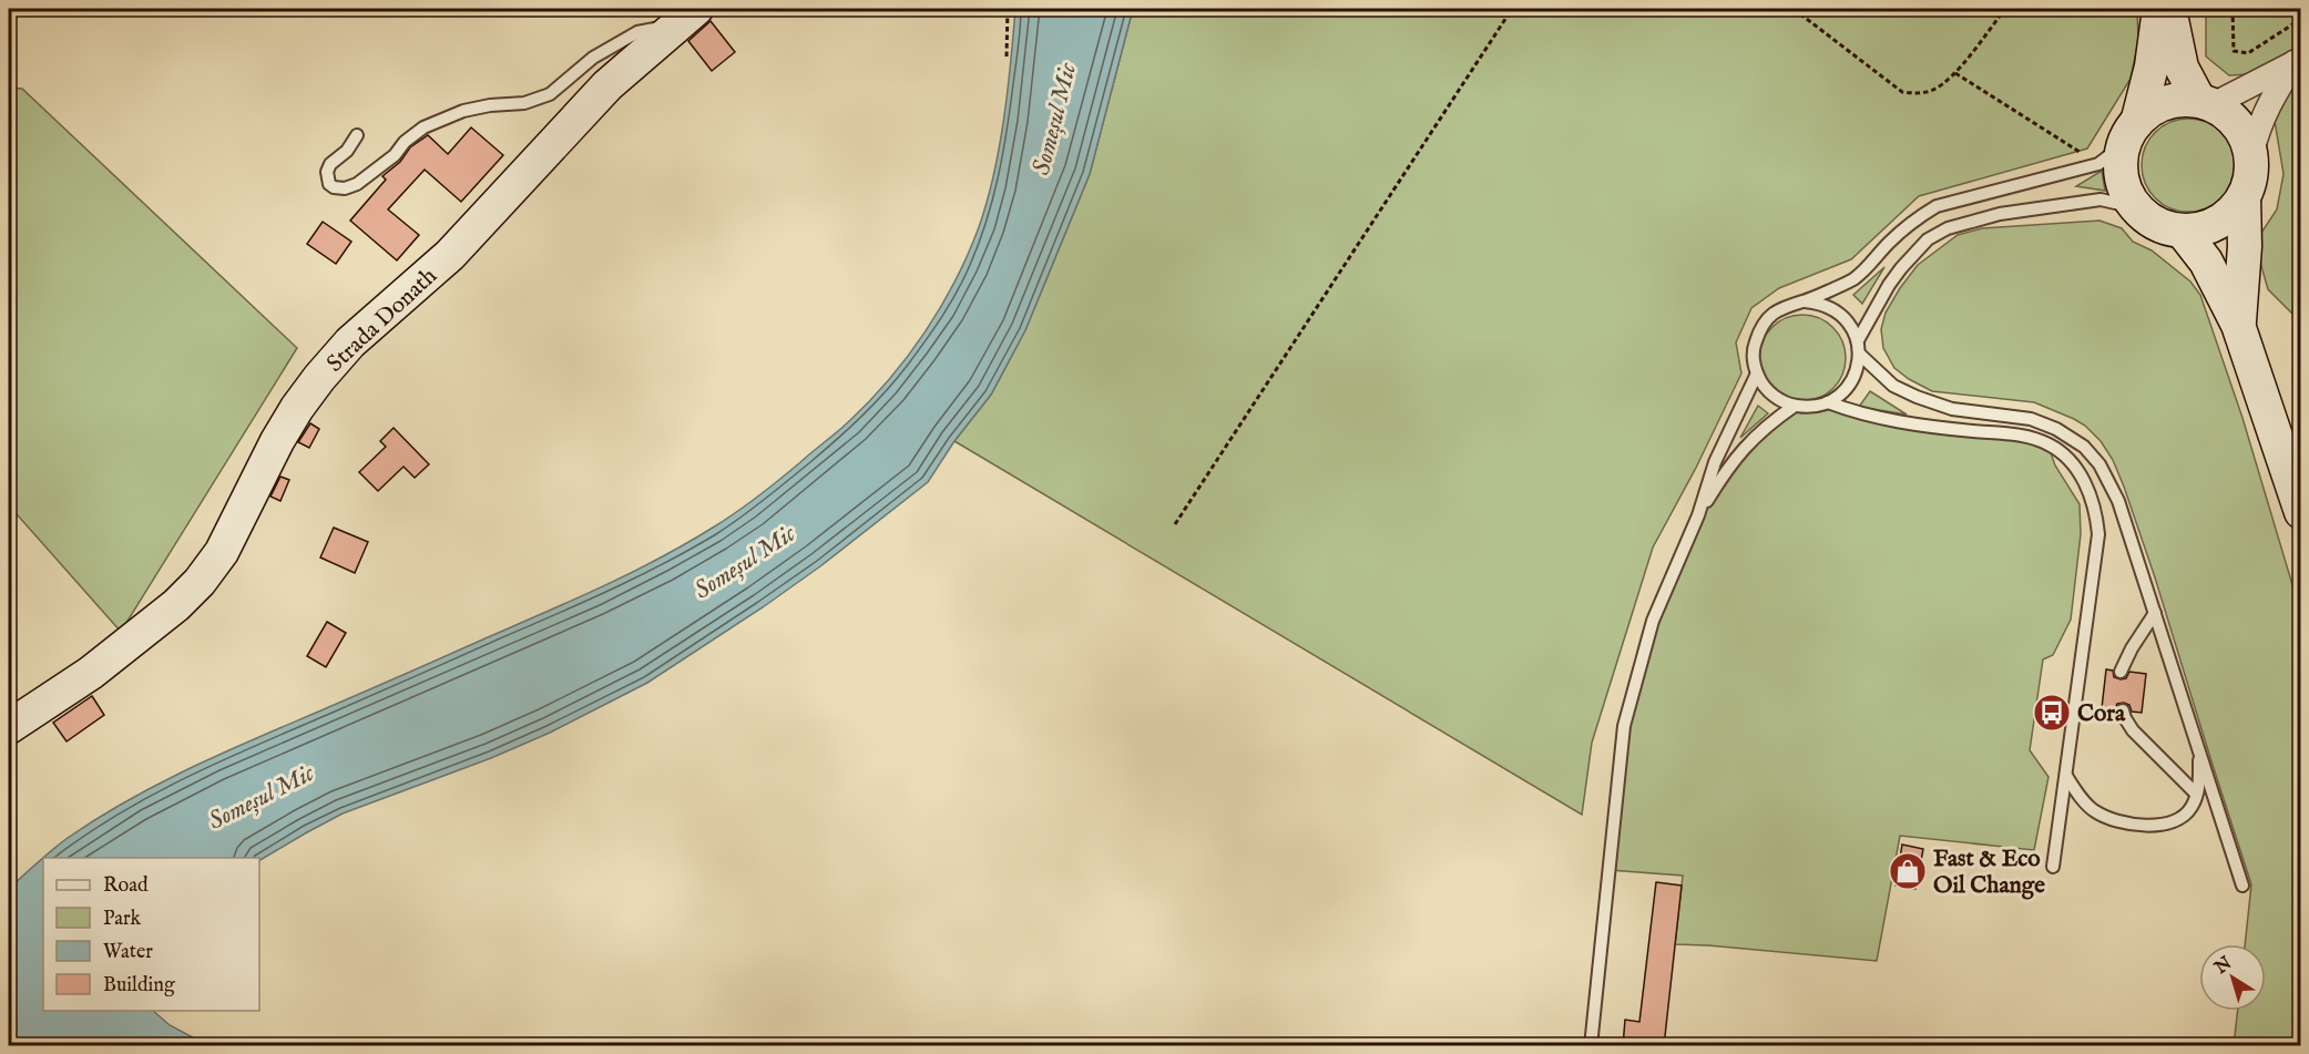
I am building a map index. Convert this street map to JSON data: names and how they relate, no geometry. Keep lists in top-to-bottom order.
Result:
{
  "streets": {
    "main road": ["Strada Donath"]
  },
  "water": ["Someșul Mic"],
  "places": {
    "bus stop": ["Cora"],
    "shop": ["Fast & Eco Oil Change"]
  },
  "legend": [
    "Road",
    "Park",
    "Water",
    "Building"
  ],
  "north": "top left"
}
